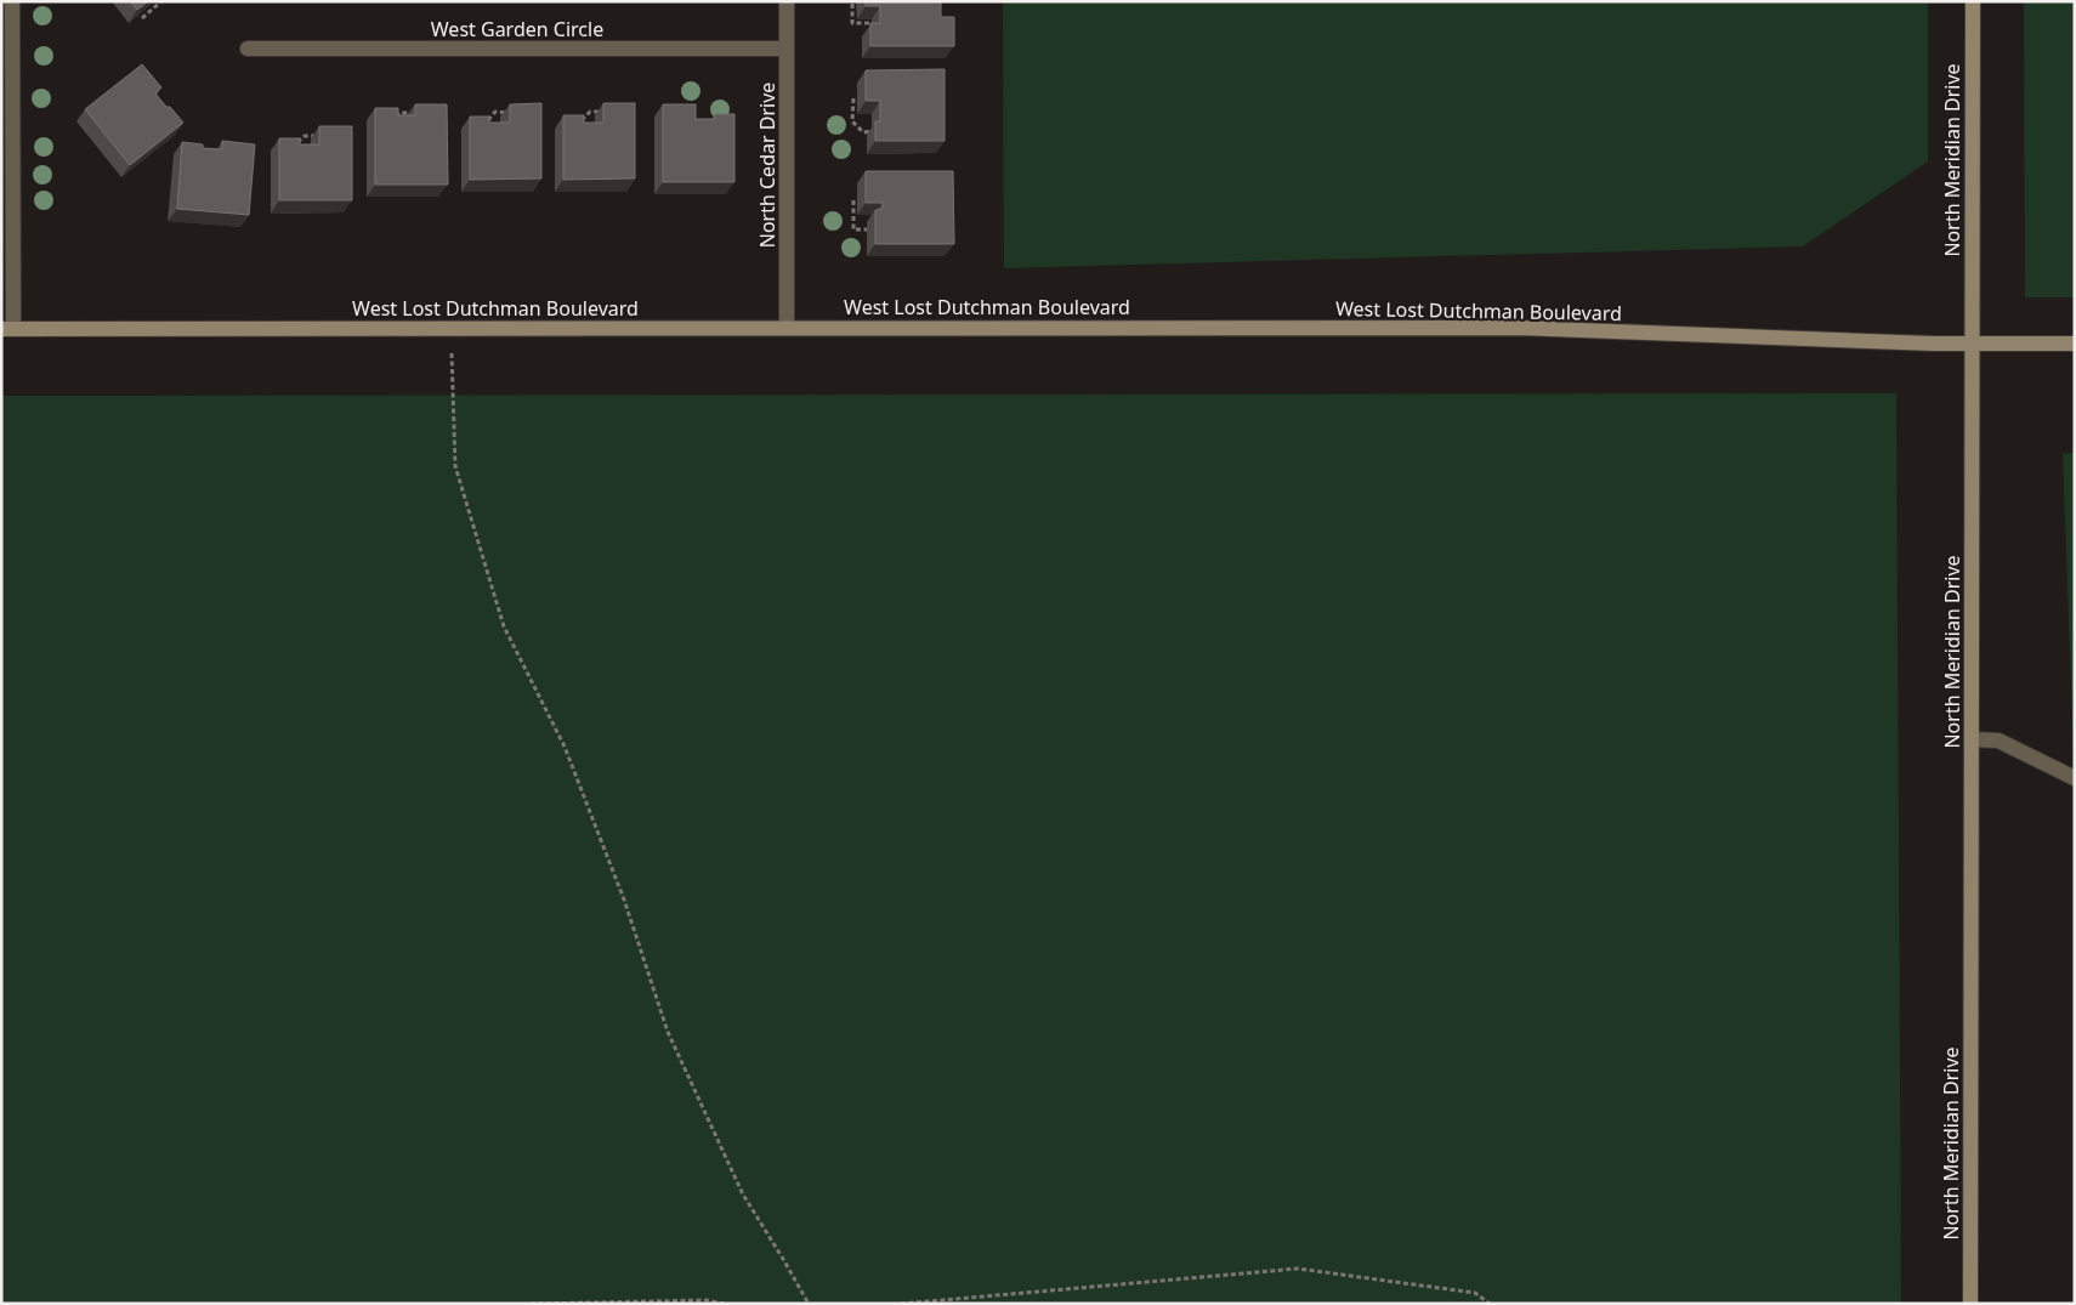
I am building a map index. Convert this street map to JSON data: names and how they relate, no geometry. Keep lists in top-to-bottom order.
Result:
{
  "streets": {
    "street": [
      "West Garden Circle",
      "North Meridian Drive",
      "North Cedar Drive",
      "West Lost Dutchman Boulevard"
    ]
  },
  "crossings": [
    ["West Garden Circle", "North Cedar Drive"],
    ["North Meridian Drive", "West Lost Dutchman Boulevard"],
    ["North Cedar Drive", "West Lost Dutchman Boulevard"]
  ]
}
